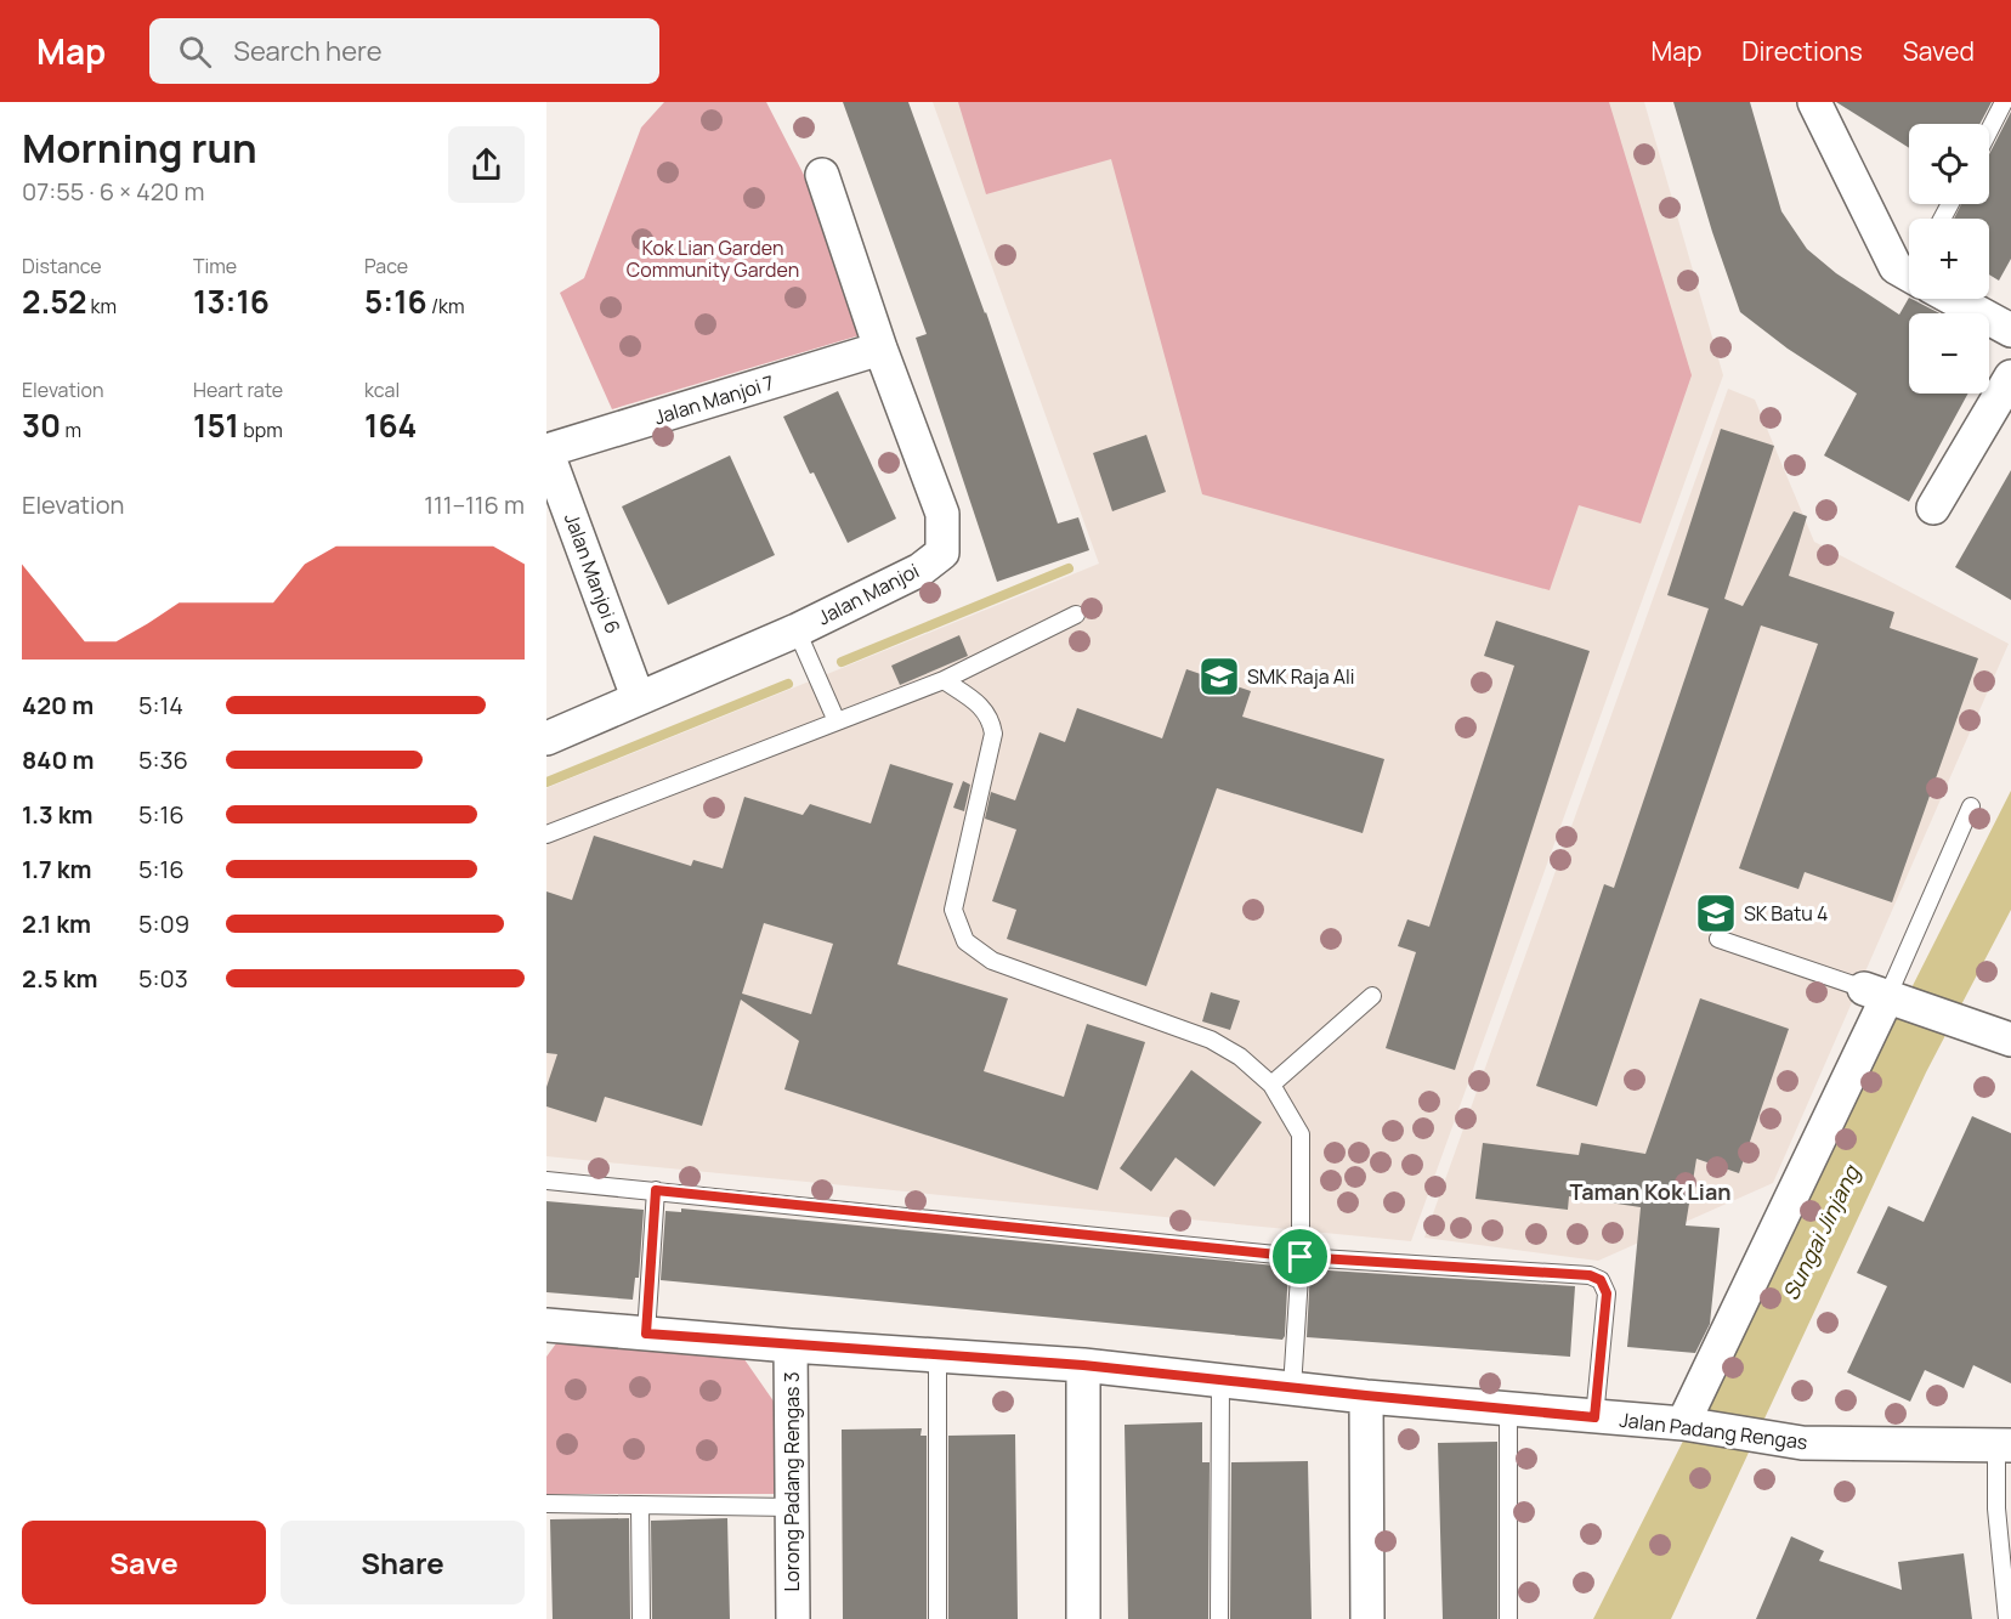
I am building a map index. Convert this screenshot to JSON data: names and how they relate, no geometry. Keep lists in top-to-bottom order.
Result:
{
  "streets": {
    "street": [
      "Jalan Manjoi 7",
      "Jalan Manjoi 6",
      "Jalan Manjoi",
      "Jalan Padang Rengas",
      "Lorong Padang Rengas 3"
    ]
  },
  "crossings": [
    ["Jalan Manjoi 7", "Jalan Manjoi 6"],
    ["Jalan Manjoi 7", "Jalan Manjoi"],
    ["Jalan Manjoi 6", "Jalan Manjoi"],
    ["Jalan Padang Rengas", "Lorong Padang Rengas 3"]
  ],
  "districts": ["Taman Kok Lian"],
  "water": ["Sungai Jinjang"],
  "parks": ["Kok Lian Garden Community Garden"],
  "places": {
    "school or university": ["SMK Raja Ali", "SK Batu 4"]
  },
  "page": {
    "header": "Map",
    "search": "Search here",
    "nav": ["Map", "Directions", "Saved"],
    "heading": ["Morning run", "07:55 · 6 × 420 m"],
    "map_buttons": ["+", "−"],
    "stats": [
      ["Distance", "2.52 km"],
      ["Time", "13:16"],
      ["Pace", "5:16 /km"],
      ["Elevation", "30 m"],
      ["Heart rate", "151 bpm"],
      ["kcal", "164"]
    ],
    "chart": ["Elevation", "111–116 m"],
    "list": [
      {
        "name": "420 m",
        "note": "5:14"
      },
      {
        "name": "840 m",
        "note": "5:36"
      },
      {
        "name": "1.3 km",
        "note": "5:16"
      },
      {
        "name": "1.7 km",
        "note": "5:16"
      },
      {
        "name": "2.1 km",
        "note": "5:09"
      },
      {
        "name": "2.5 km",
        "note": "5:03"
      }
    ],
    "buttons": ["Save", "Share"]
  }
}
